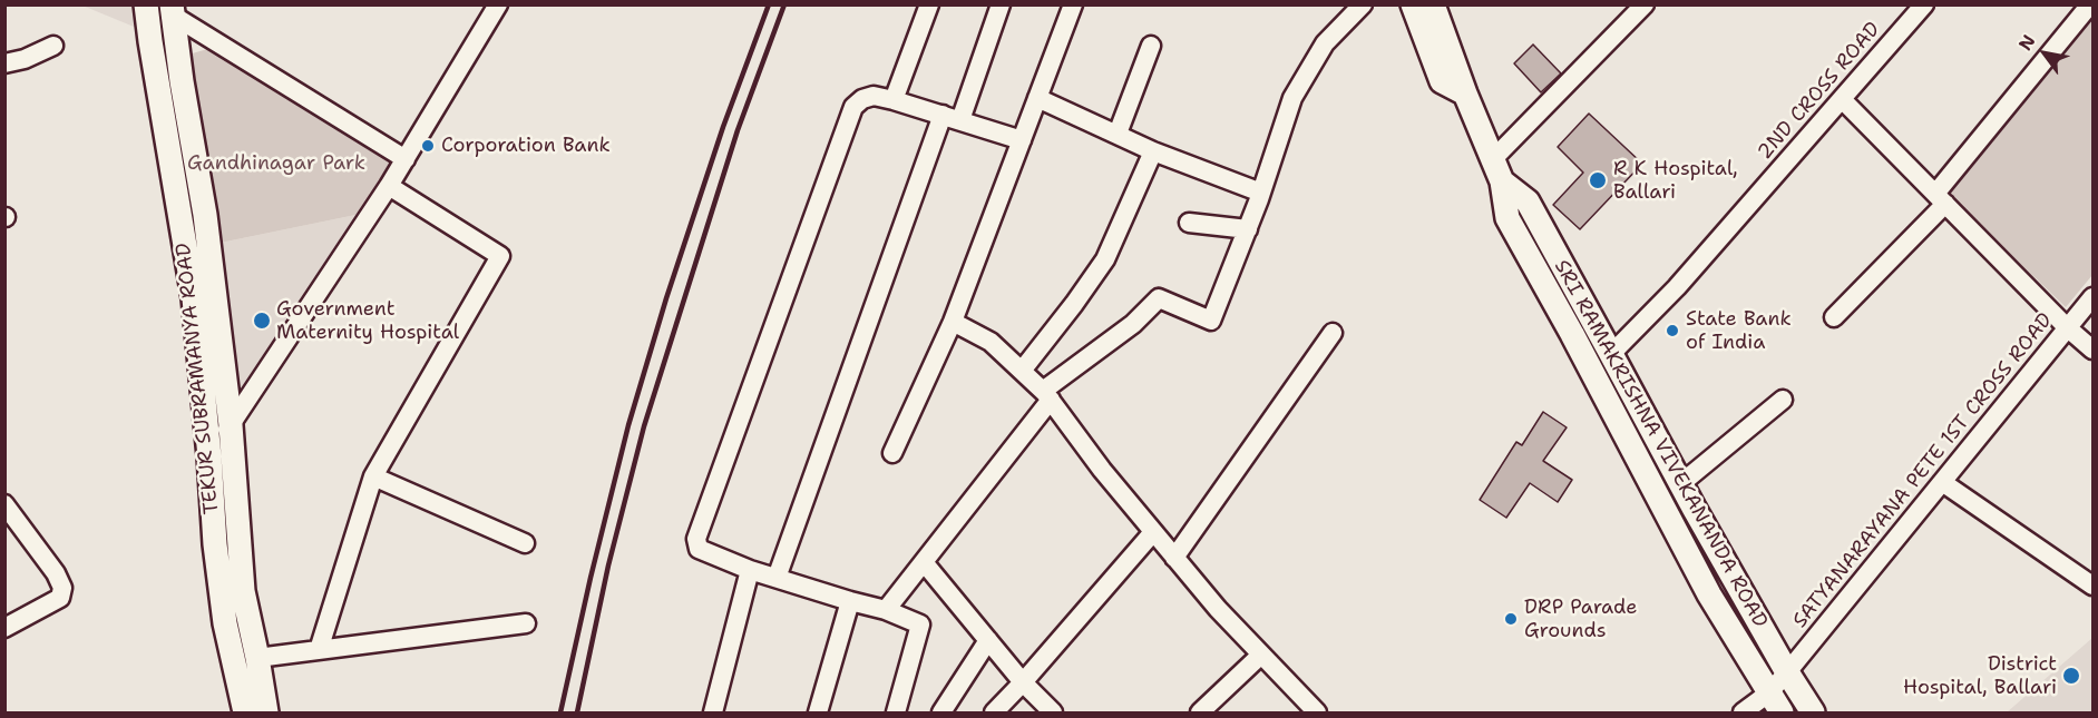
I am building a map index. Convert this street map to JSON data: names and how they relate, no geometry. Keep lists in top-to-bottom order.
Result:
{
  "streets": {
    "main road": ["TEKUR SUBRAMANYA ROAD", "SRI RAMAKRISHNA VIVEKANANDA ROAD"],
    "street": ["2ND CROSS ROAD", "SATYANARAYANA PETE 1ST CROSS ROAD"]
  },
  "crossings": [
    ["2ND CROSS ROAD", "SRI RAMAKRISHNA VIVEKANANDA ROAD"],
    ["SRI RAMAKRISHNA VIVEKANANDA ROAD", "SATYANARAYANA PETE 1ST CROSS ROAD"]
  ],
  "parks": ["Gandhinagar Park"],
  "places": [
    "Corporation Bank",
    "R K Hospital, Ballari",
    "Government Maternity Hospital",
    "State Bank of India",
    "DRP Parade Grounds",
    "District Hospital, Ballari"
  ],
  "north": "top left"
}
